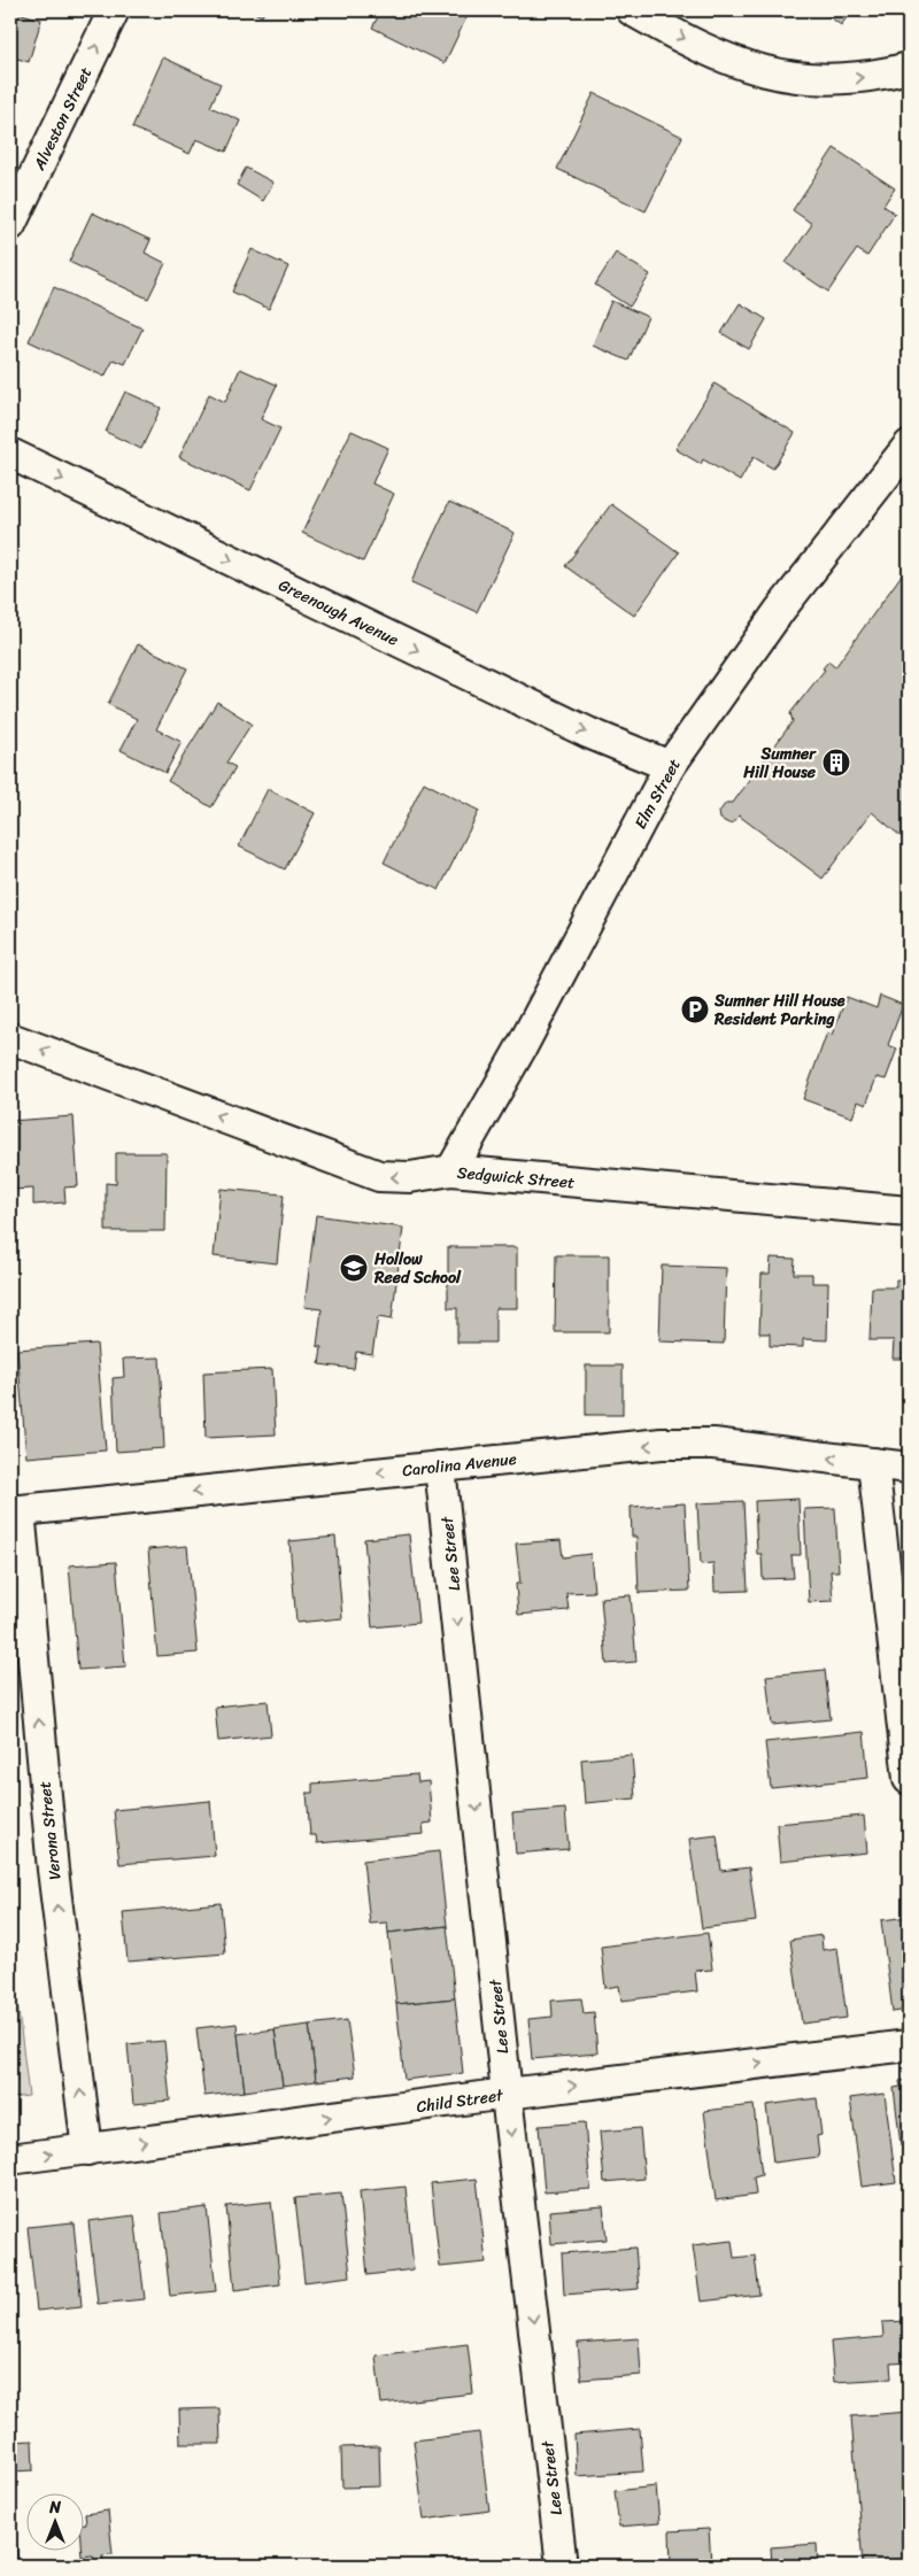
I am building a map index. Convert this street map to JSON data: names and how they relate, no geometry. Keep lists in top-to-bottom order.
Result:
{
  "streets": {
    "street": [
      "Alveston Street",
      "Greenough Avenue",
      "Elm Street",
      "Sedgwick Street",
      "Carolina Avenue",
      "Lee Street",
      "Verona Street",
      "Child Street"
    ]
  },
  "crossings": [
    ["Greenough Avenue", "Elm Street"],
    ["Elm Street", "Sedgwick Street"],
    ["Carolina Avenue", "Lee Street"],
    ["Carolina Avenue", "Verona Street"],
    ["Lee Street", "Child Street"],
    ["Verona Street", "Child Street"]
  ],
  "one_way": [
    "Alveston Street",
    "Greenough Avenue",
    "Sedgwick Street",
    "Carolina Avenue",
    "Lee Street",
    "Verona Street",
    "Child Street"
  ],
  "places": {
    "building": ["Sumner Hill House"],
    "parking": ["Sumner Hill House Resident Parking"],
    "school or university": ["Hollow Reed School"]
  },
  "north": "top"
}
